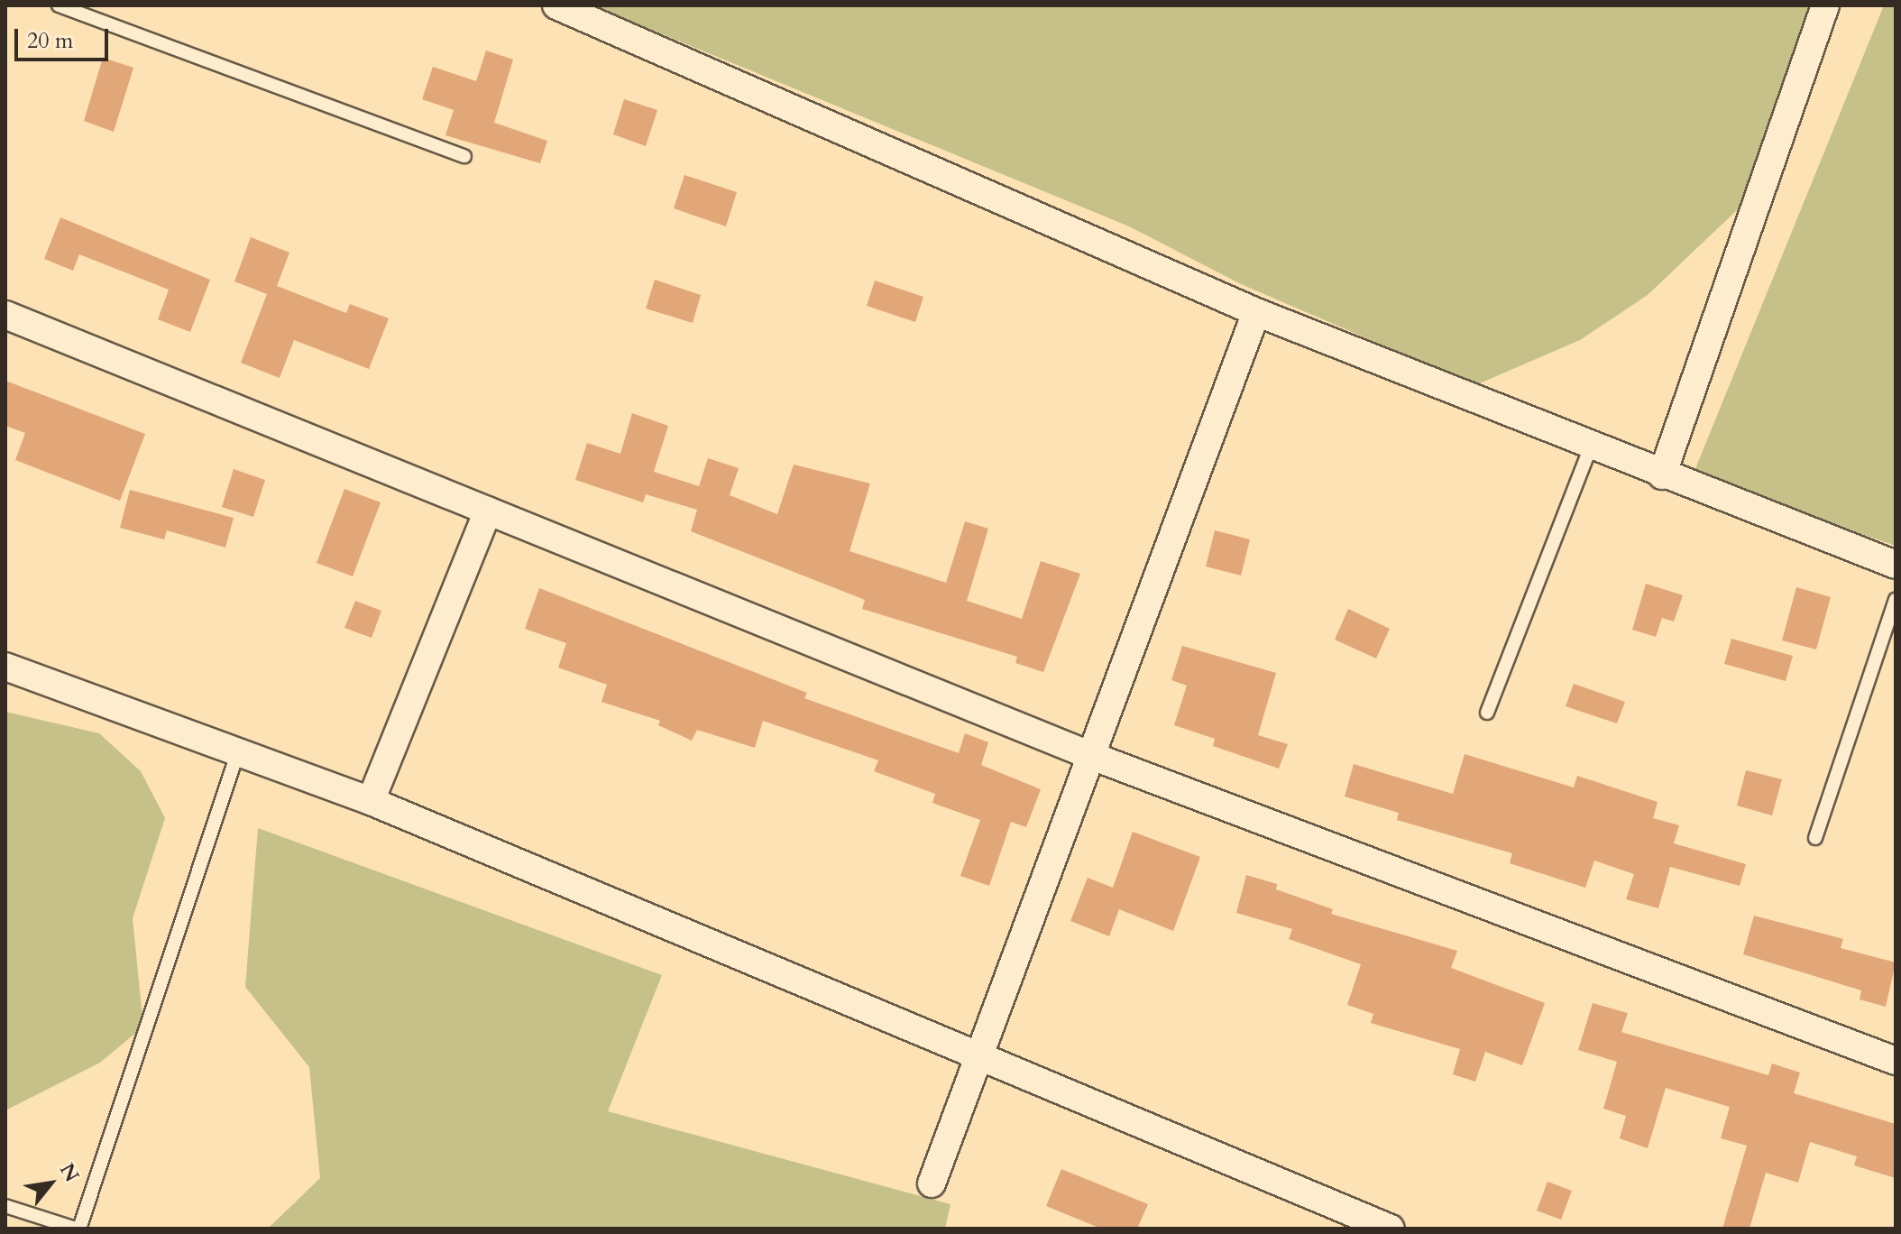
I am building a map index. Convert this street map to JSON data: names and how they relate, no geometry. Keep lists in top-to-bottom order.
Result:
{
  "scale_bar": "20 m",
  "north": "top right"
}
